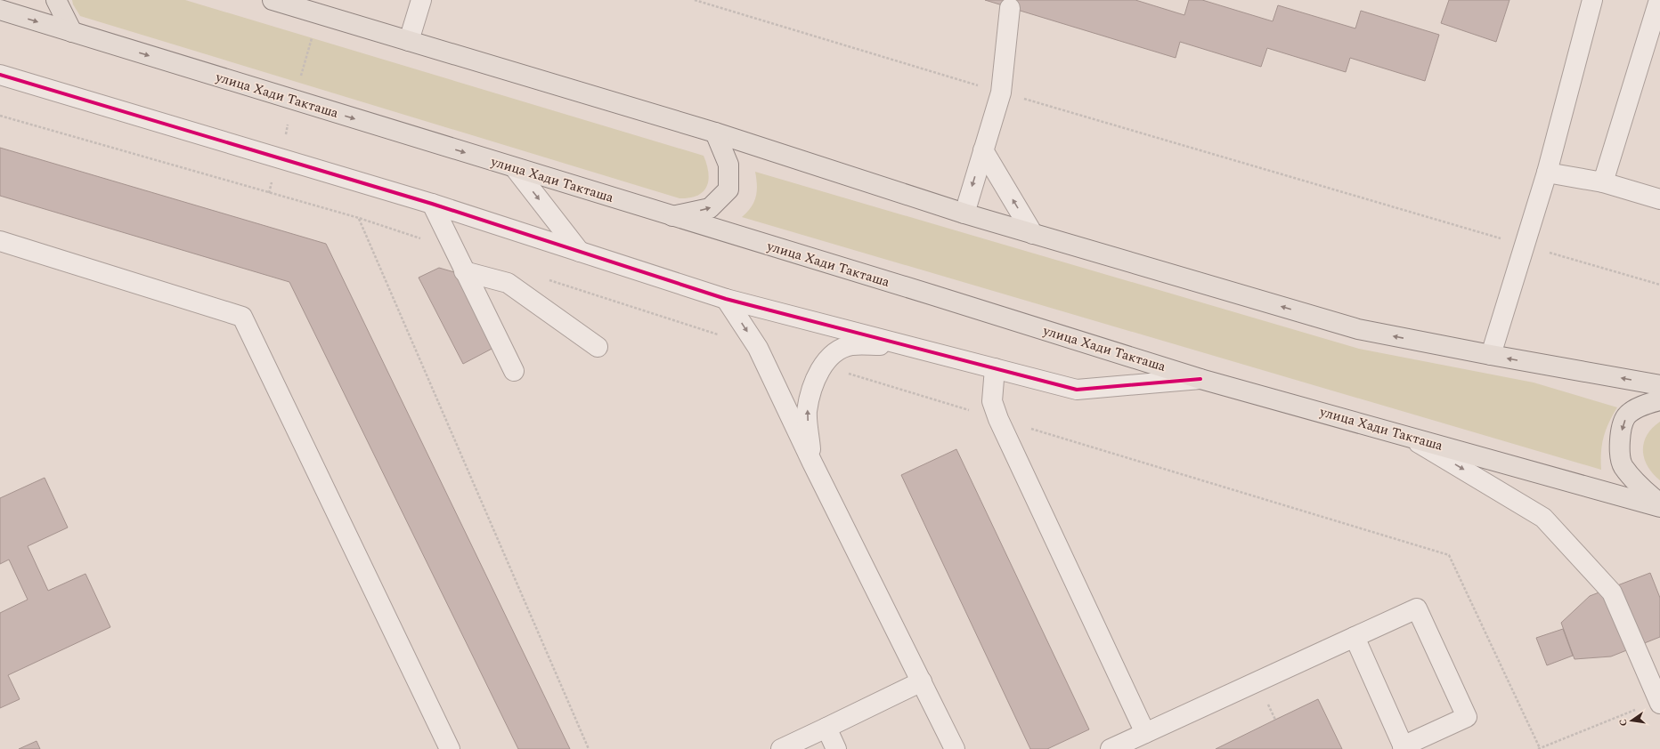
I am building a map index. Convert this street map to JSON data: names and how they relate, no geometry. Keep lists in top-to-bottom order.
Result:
{
  "streets": {
    "main road": ["улица Хади Такташа"]
  },
  "north": "left"
}
